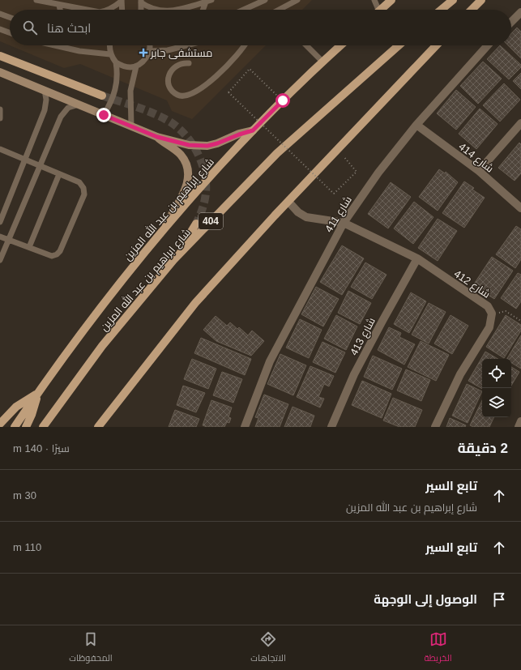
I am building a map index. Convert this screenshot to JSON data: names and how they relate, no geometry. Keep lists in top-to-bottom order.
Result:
{
  "streets": {
    "main road": ["شارع إبراهيم بن عبد الله المزين", "404", "شارع ابراهيم بن عبد الله المزين"],
    "street": [
      "شارع 414",
      "شارع 411",
      "شارع 412",
      "شارع 413"
    ]
  },
  "crossings": [
    ["شارع 414", "شارع 411"],
    ["شارع إبراهيم بن عبد الله المزين", "404"],
    ["شارع 411", "شارع 412"],
    ["شارع 412", "شارع 413"]
  ],
  "places": {
    "health": ["مستشفى جابر"]
  },
  "page": {
    "search": "ابحث هنا",
    "heading": ["2 دقيقة", "سيرًا · 140 m"],
    "list": [
      ["تابع السير", "شارع إبراهيم بن عبد الله المزين", "30 m"],
      ["تابع السير", "110 m"],
      "الوصول إلى الوجهة"
    ],
    "nav": ["الخريطة", "الاتجاهات", "المحفوظات"]
  }
}
